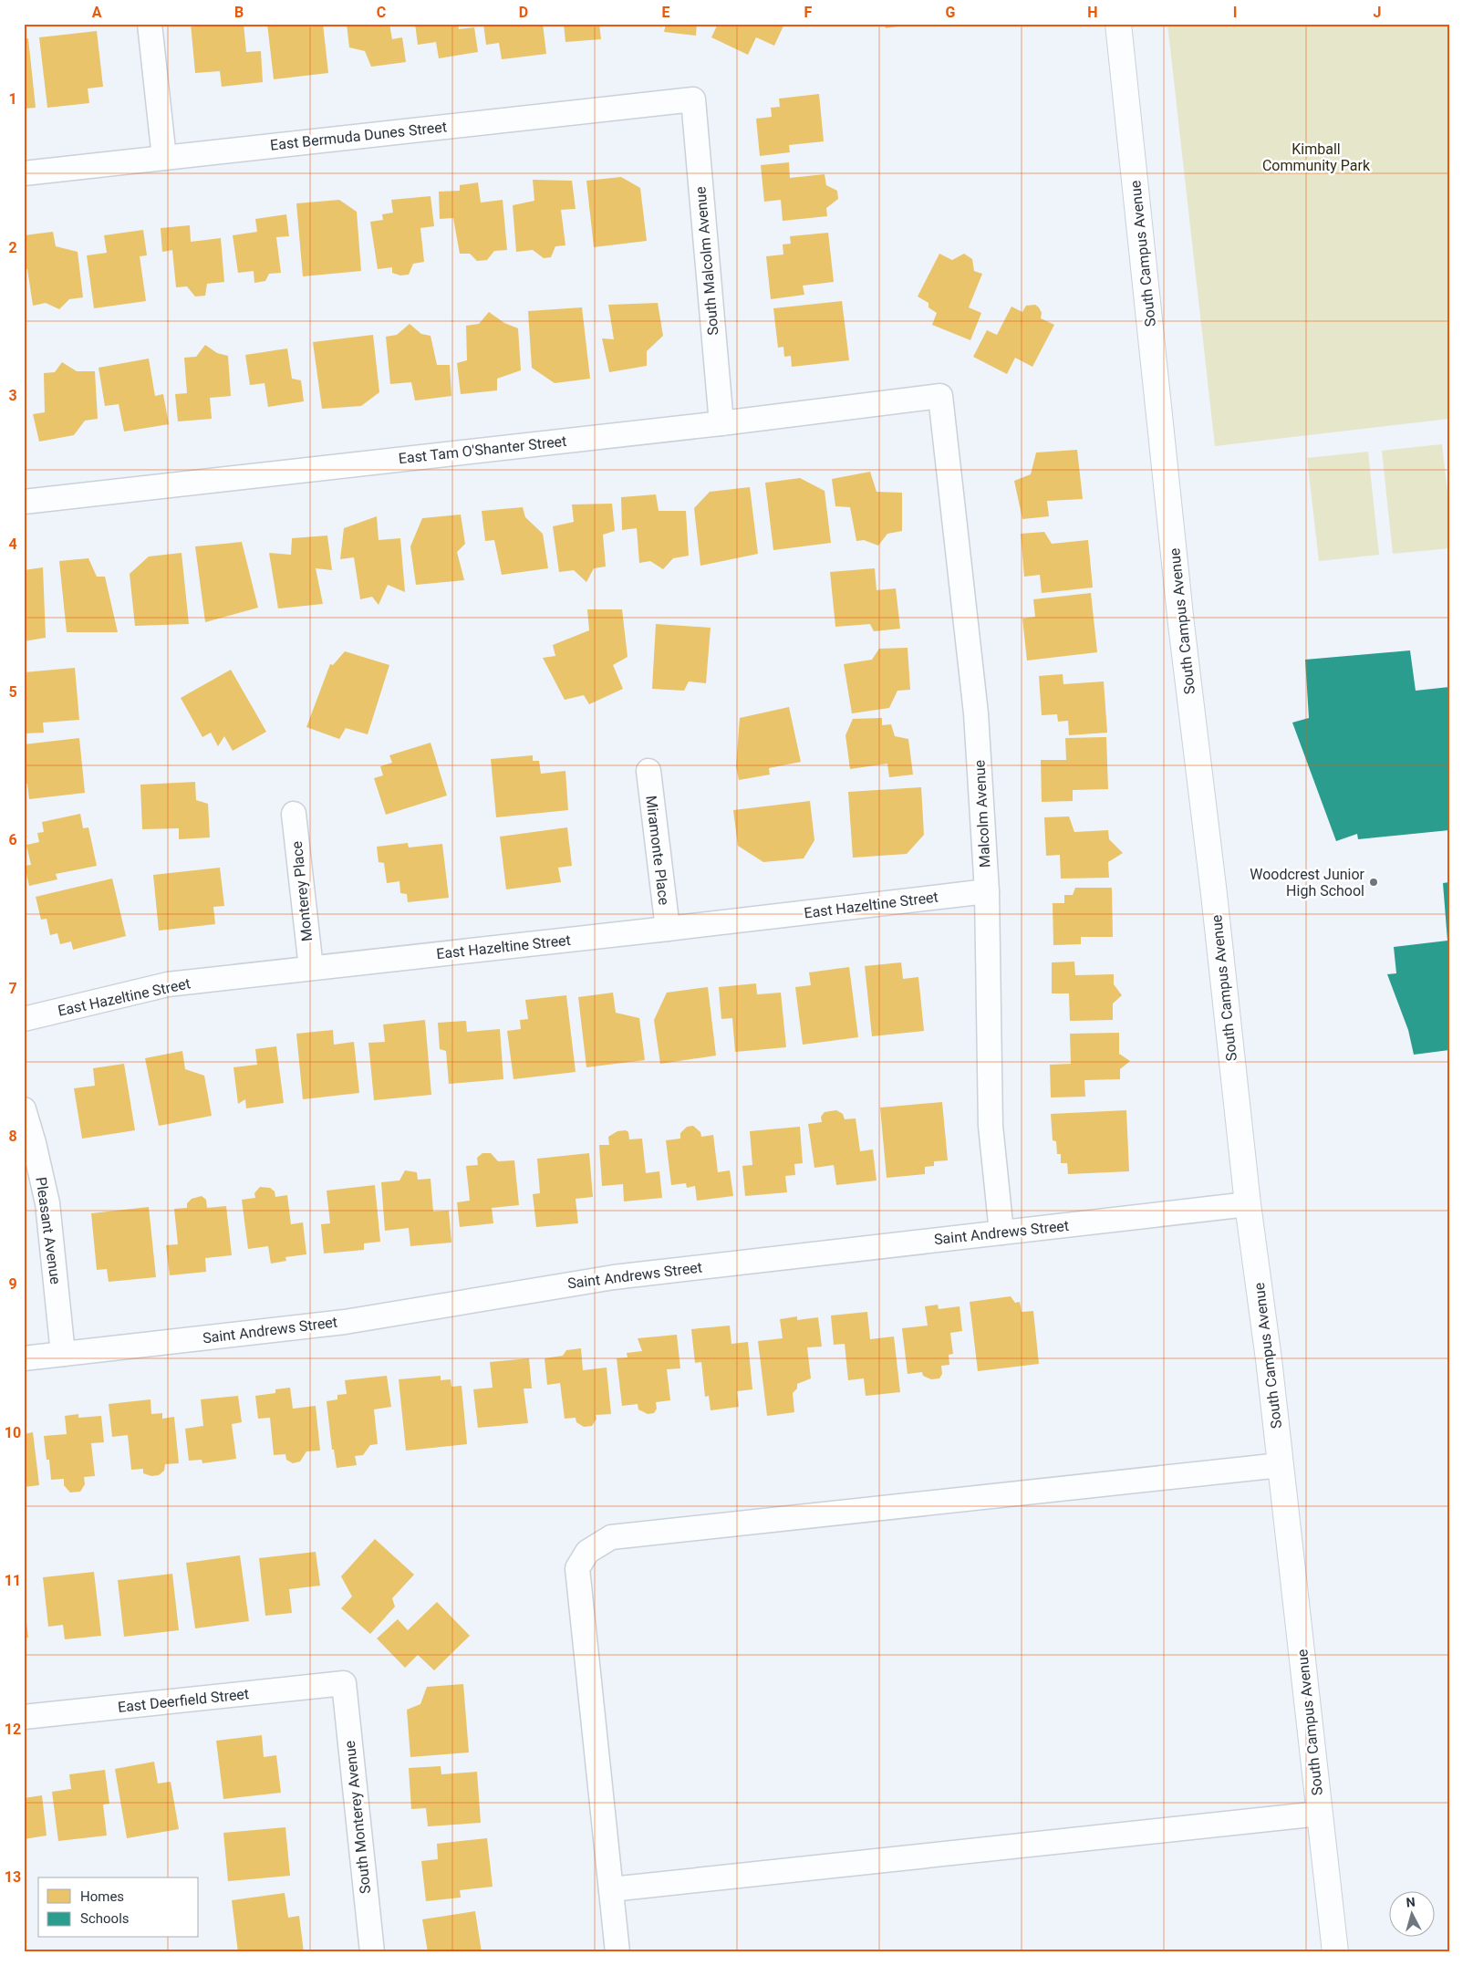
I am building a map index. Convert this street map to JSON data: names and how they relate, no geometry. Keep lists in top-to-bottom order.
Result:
{
  "streets": {
    "street": [
      "East Bermuda Dunes Street",
      "South Campus Avenue",
      "South Malcolm Avenue",
      "East Tam O'Shanter Street",
      "Malcolm Avenue",
      "Miramonte Place",
      "Monterey Place",
      "East Hazeltine Street",
      "Pleasant Avenue",
      "Saint Andrews Street",
      "East Deerfield Street",
      "South Monterey Avenue"
    ]
  },
  "crossings": [
    ["East Bermuda Dunes Street", "South Malcolm Avenue"],
    ["South Campus Avenue", "Saint Andrews Street"],
    ["South Malcolm Avenue", "East Tam O'Shanter Street"],
    ["East Tam O'Shanter Street", "Malcolm Avenue"],
    ["Malcolm Avenue", "East Hazeltine Street"],
    ["Malcolm Avenue", "Saint Andrews Street"],
    ["Miramonte Place", "East Hazeltine Street"],
    ["Monterey Place", "East Hazeltine Street"],
    ["Pleasant Avenue", "Saint Andrews Street"],
    ["East Deerfield Street", "South Monterey Avenue"]
  ],
  "parks": ["Kimball Community Park"],
  "places": ["Woodcrest Junior High School"],
  "legend": ["Homes", "Schools"],
  "north": "top",
  "grid": {
    "columns": [
      "A",
      "B",
      "C",
      "D",
      "E",
      "F",
      "G",
      "H",
      "I",
      "J"
    ],
    "rows": [
      "1",
      "2",
      "3",
      "4",
      "5",
      "6",
      "7",
      "8",
      "9",
      "10",
      "11",
      "12",
      "13"
    ]
  }
}
